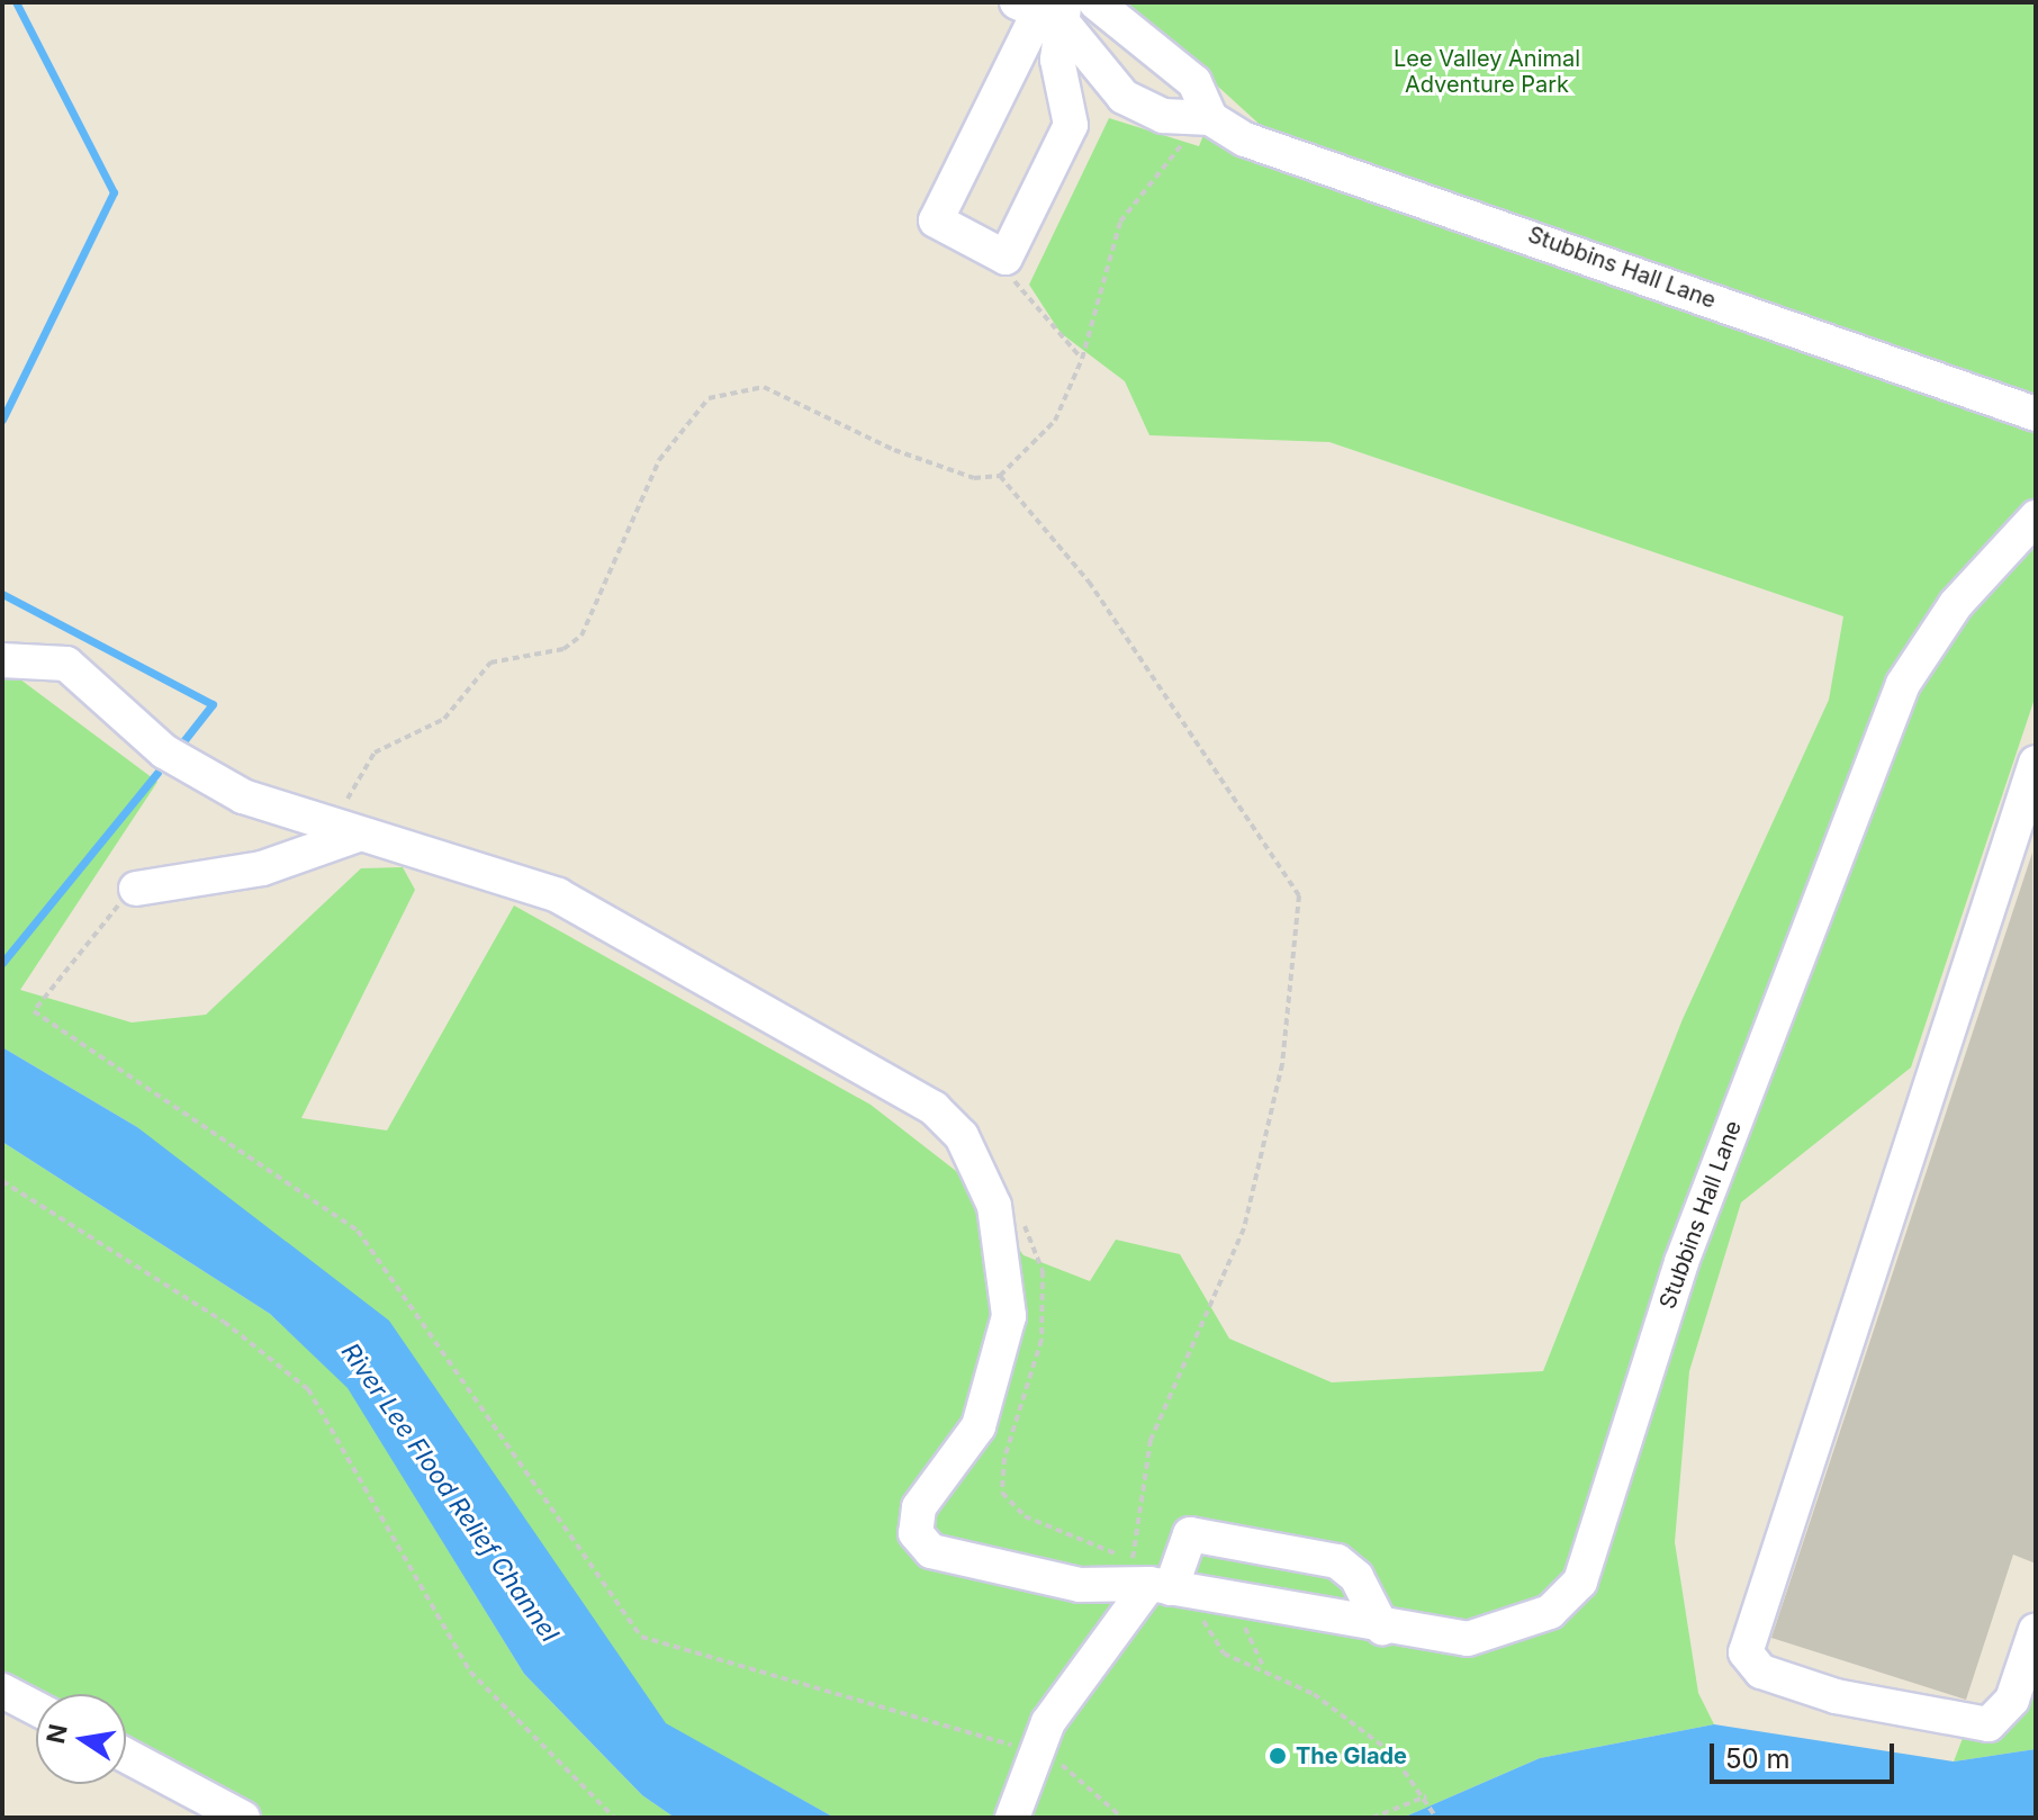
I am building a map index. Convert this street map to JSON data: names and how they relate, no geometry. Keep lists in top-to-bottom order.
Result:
{
  "streets": {
    "lane": ["Stubbins Hall Lane"]
  },
  "water": ["River Lee Flood Relief Channel"],
  "parks": ["Lee Valley Animal Adventure Park"],
  "places": ["The Glade"],
  "scale_bar": "50 m",
  "north": "left"
}
